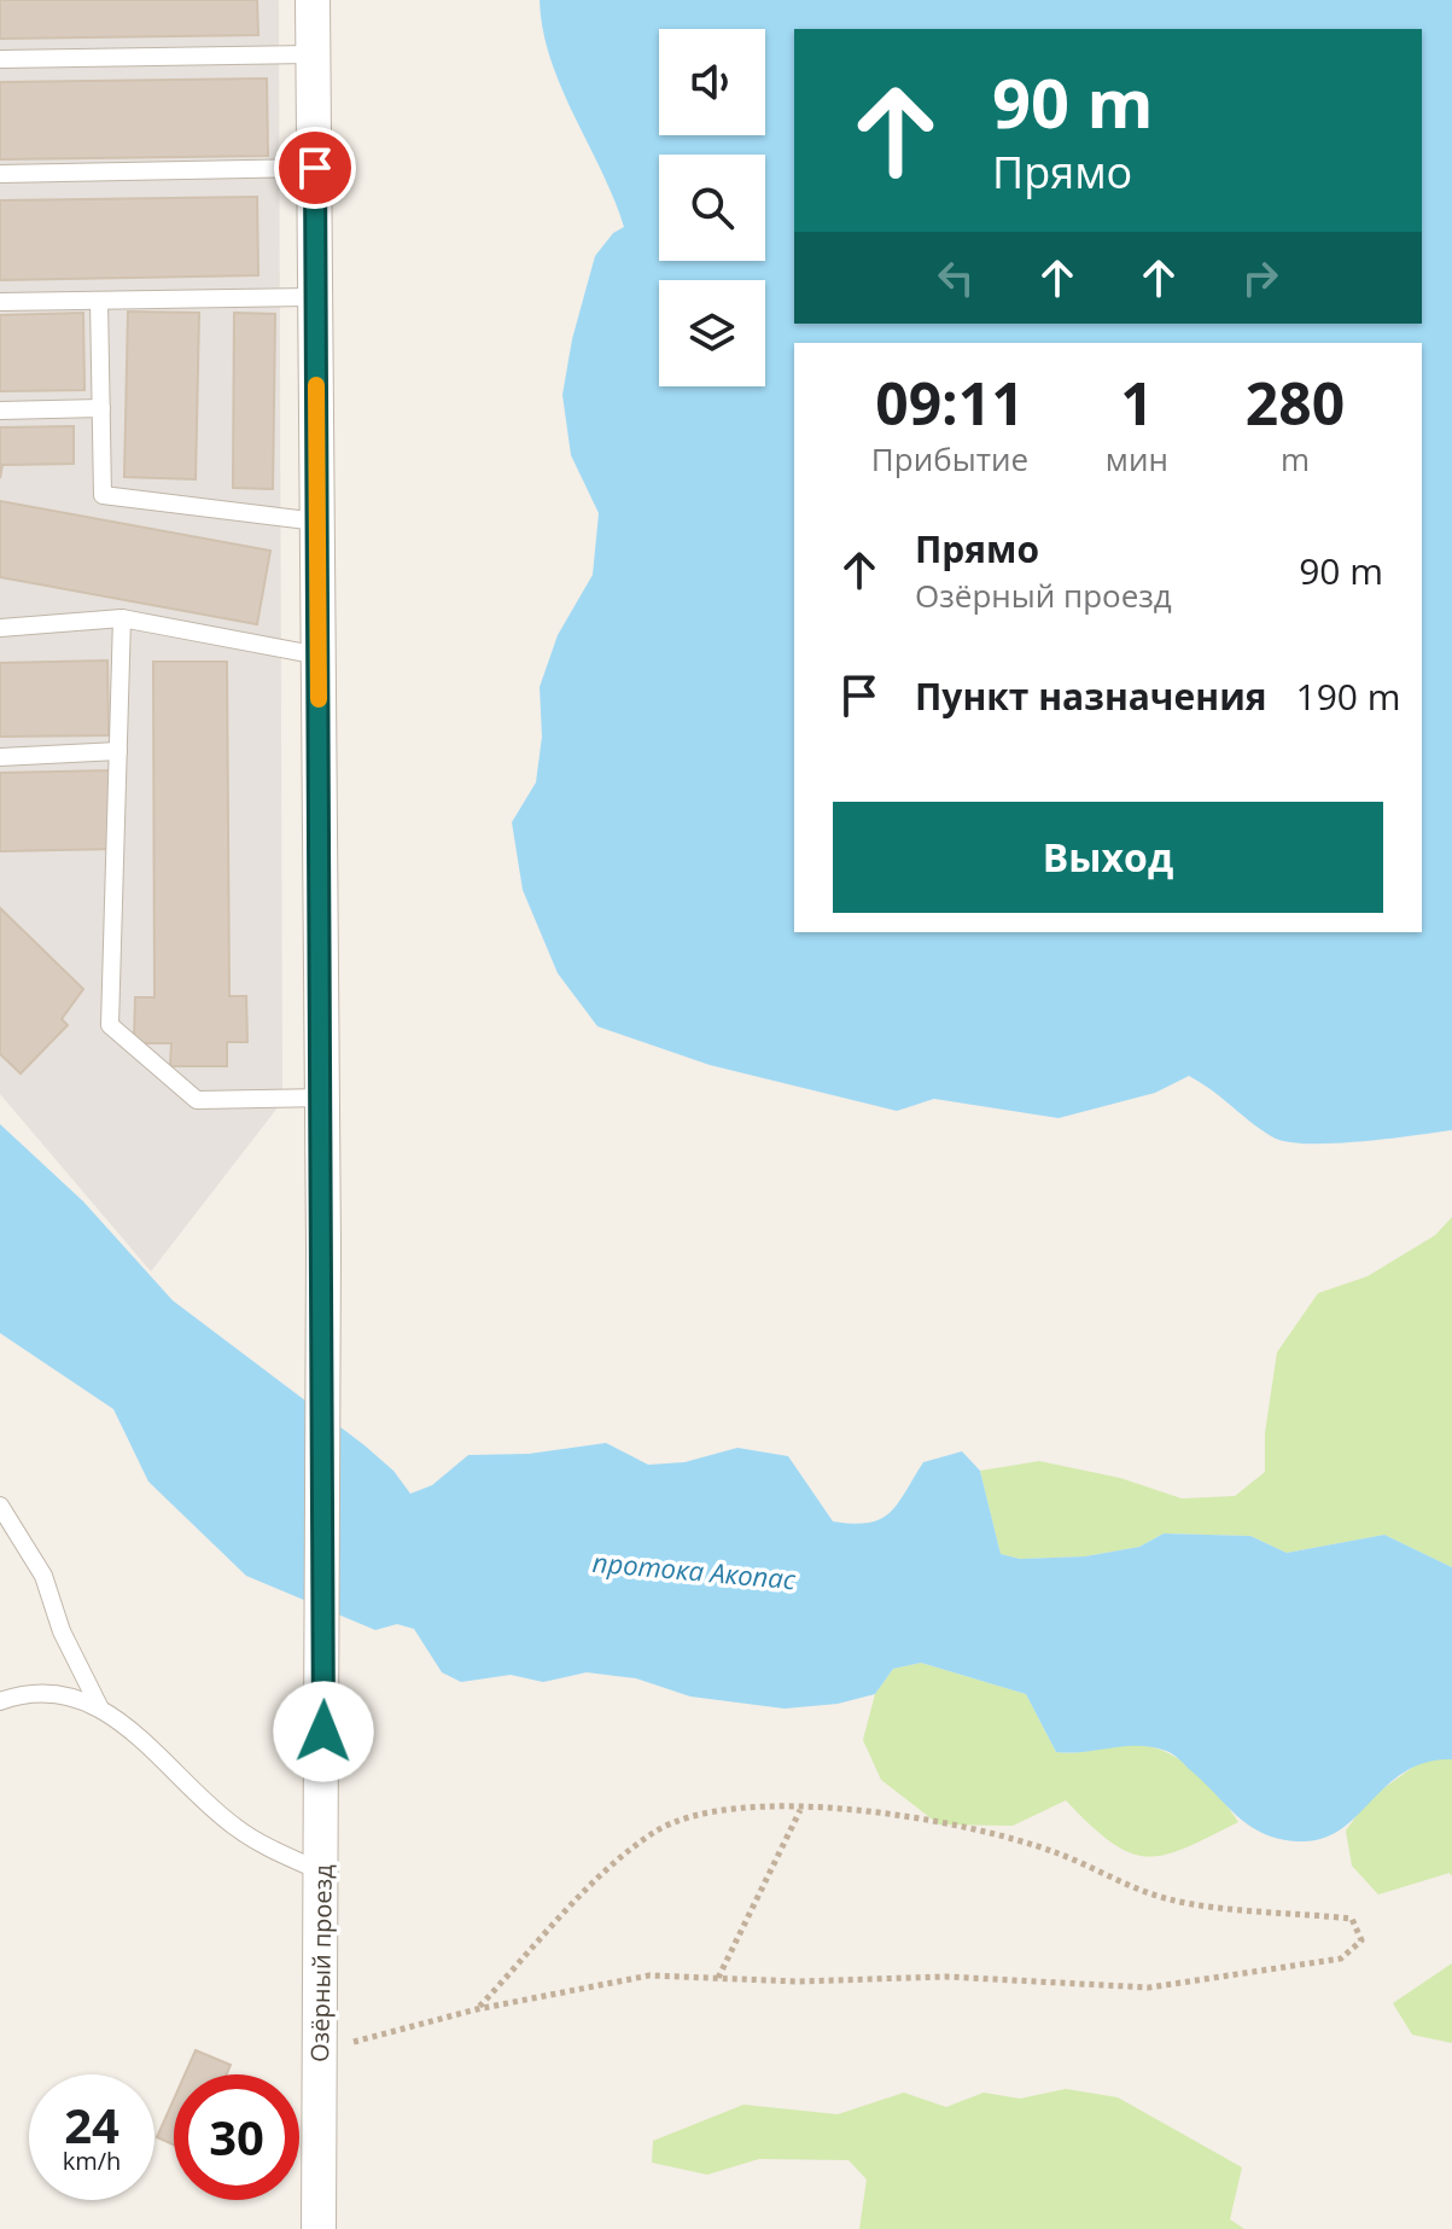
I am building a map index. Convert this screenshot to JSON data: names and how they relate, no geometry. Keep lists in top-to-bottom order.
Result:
{
  "streets": {
    "street": ["Озёрный проезд"]
  },
  "water": ["протока Акопас"],
  "page": {
    "turn": ["90 m", "Прямо"],
    "eta": [
      "09:11",
      "Прибытие",
      "1",
      "мин",
      "280",
      "m"
    ],
    "list": [
      {
        "name": "Прямо",
        "note": "Озёрный проезд",
        "value": "90 m"
      },
      {
        "name": "Пункт назначения",
        "value": "190 m"
      }
    ],
    "buttons": "Выход",
    "speed": "24 km/h",
    "limit": "30"
  }
}
